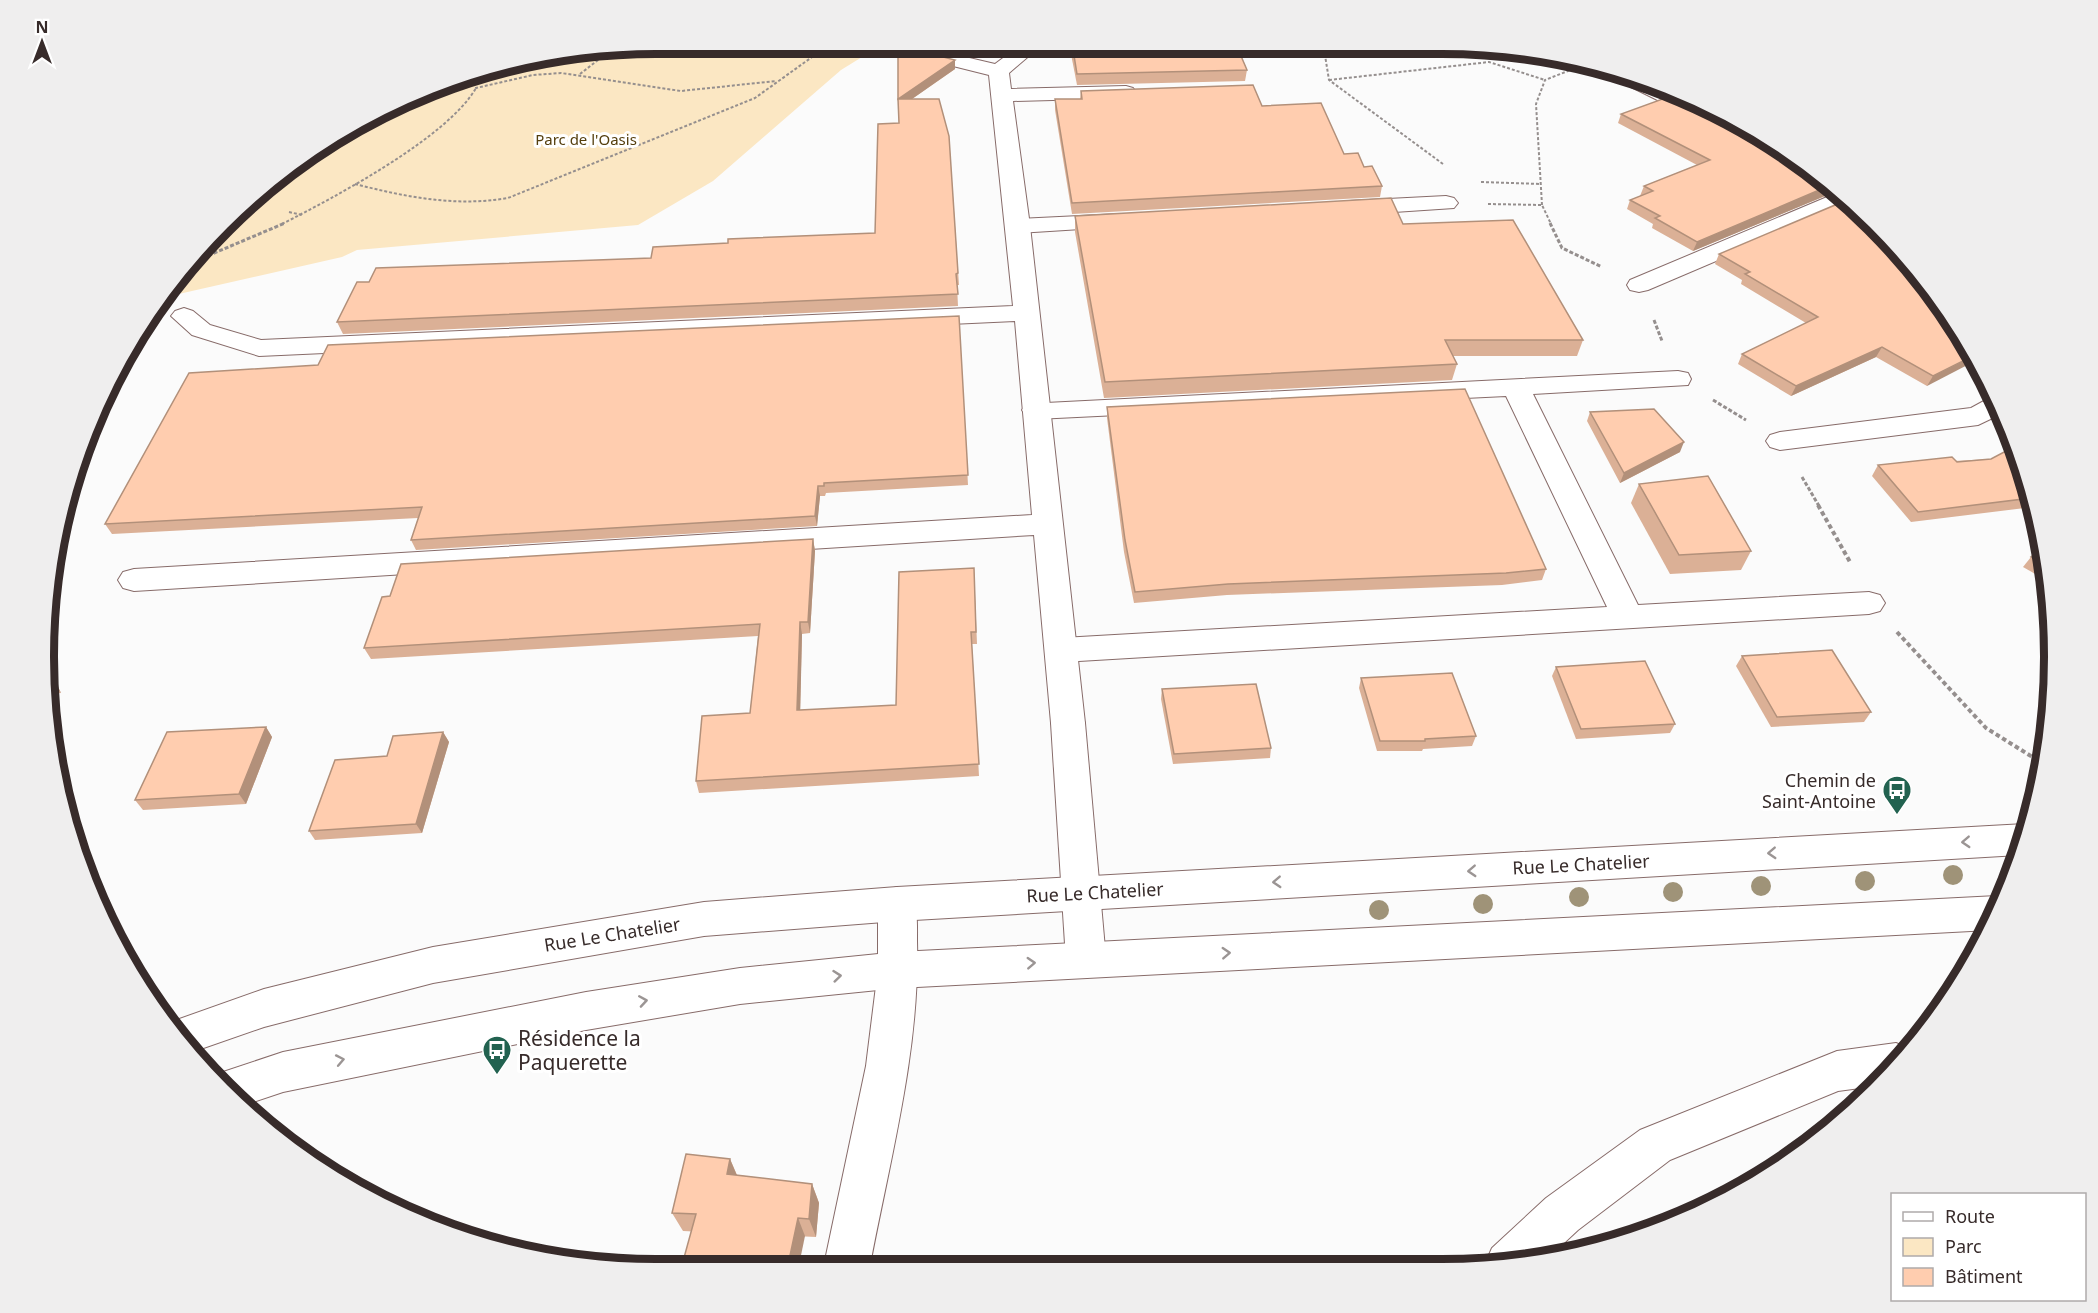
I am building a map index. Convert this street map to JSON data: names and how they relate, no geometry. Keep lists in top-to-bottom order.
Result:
{
  "streets": {
    "street": ["Rue Le Chatelier"]
  },
  "parks": ["Parc de l'Oasis"],
  "places": {
    "bus stop": ["Chemin de Saint-Antoine", "Résidence la Paquerette"]
  },
  "legend": ["Route", "Parc", "Bâtiment"],
  "north": "top"
}
